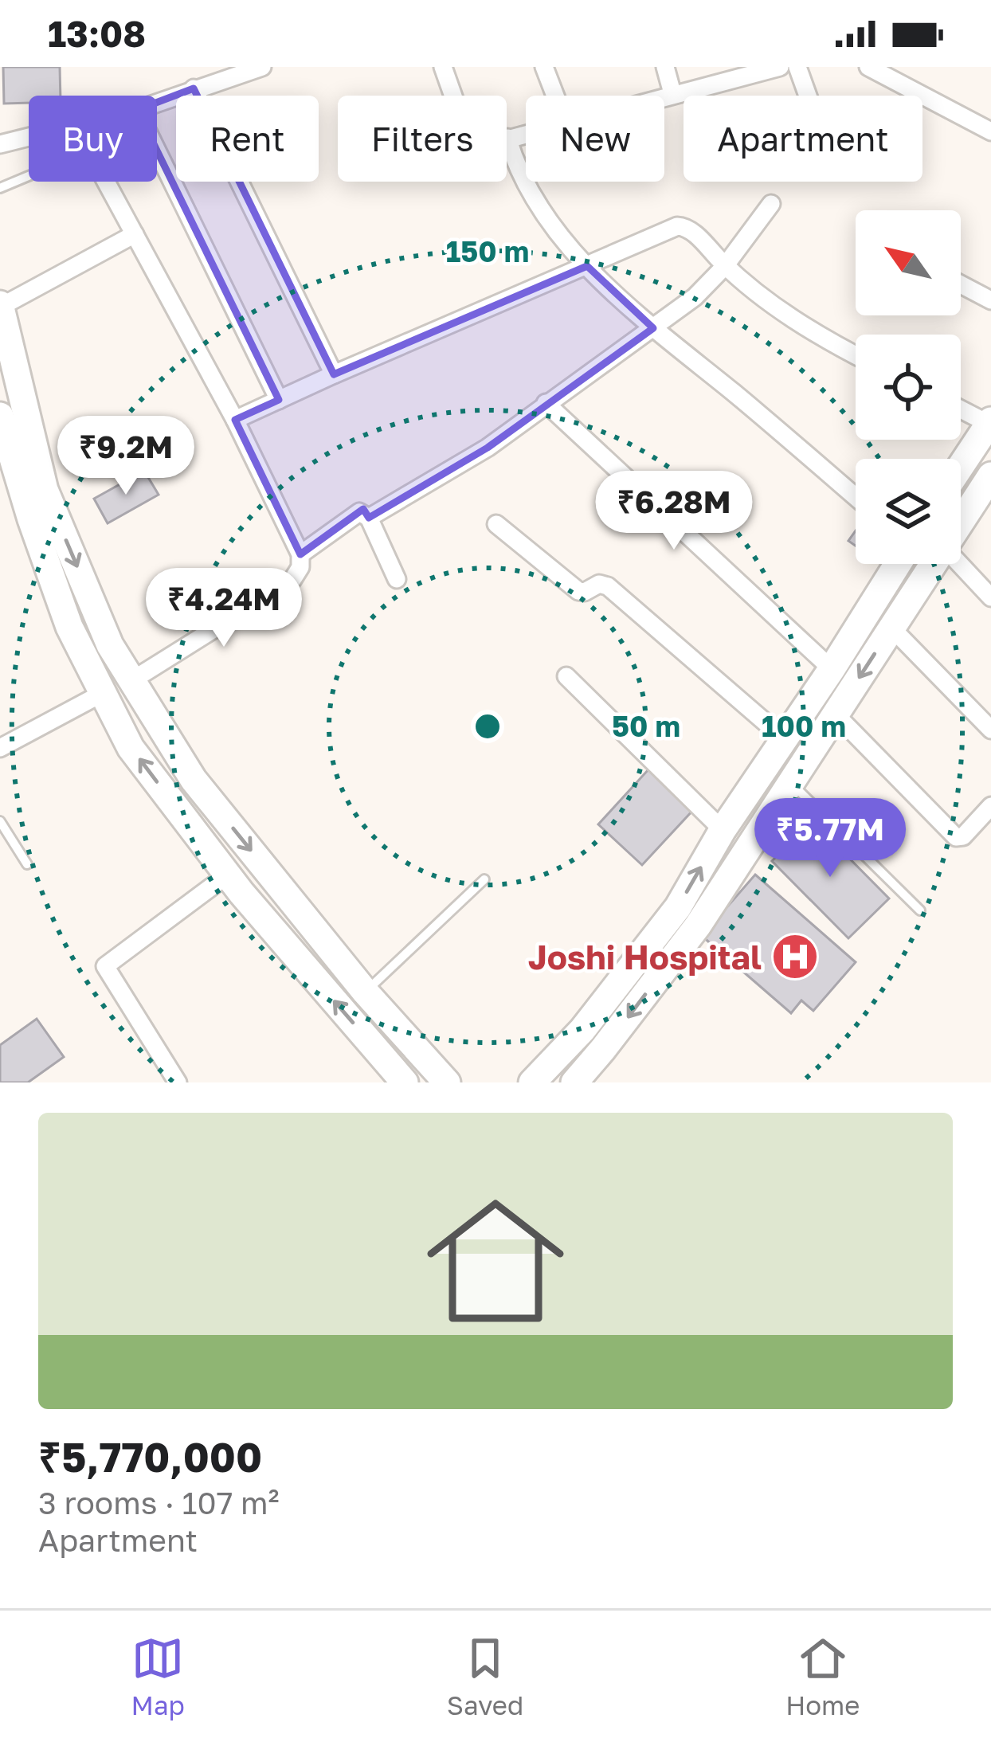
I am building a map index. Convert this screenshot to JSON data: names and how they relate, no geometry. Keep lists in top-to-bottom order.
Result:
{
  "places": {
    "hospital": ["Joshi Hospital"]
  },
  "north": "top left",
  "page": {
    "status": "13:08",
    "chip": [
      "Buy",
      "Rent",
      "Filters",
      "New",
      "Apartment"
    ],
    "price": [
      "₹9.2M",
      "₹6.28M",
      "₹4.24M",
      "₹5.77M"
    ],
    "list": [
      {
        "name": "₹5,770,000",
        "note": "3 rooms · 107 m² · Apartment"
      }
    ],
    "tabs": ["Map", "Saved", "Home"]
  },
  "rings": ["150 m", "50 m", "100 m"]
}
